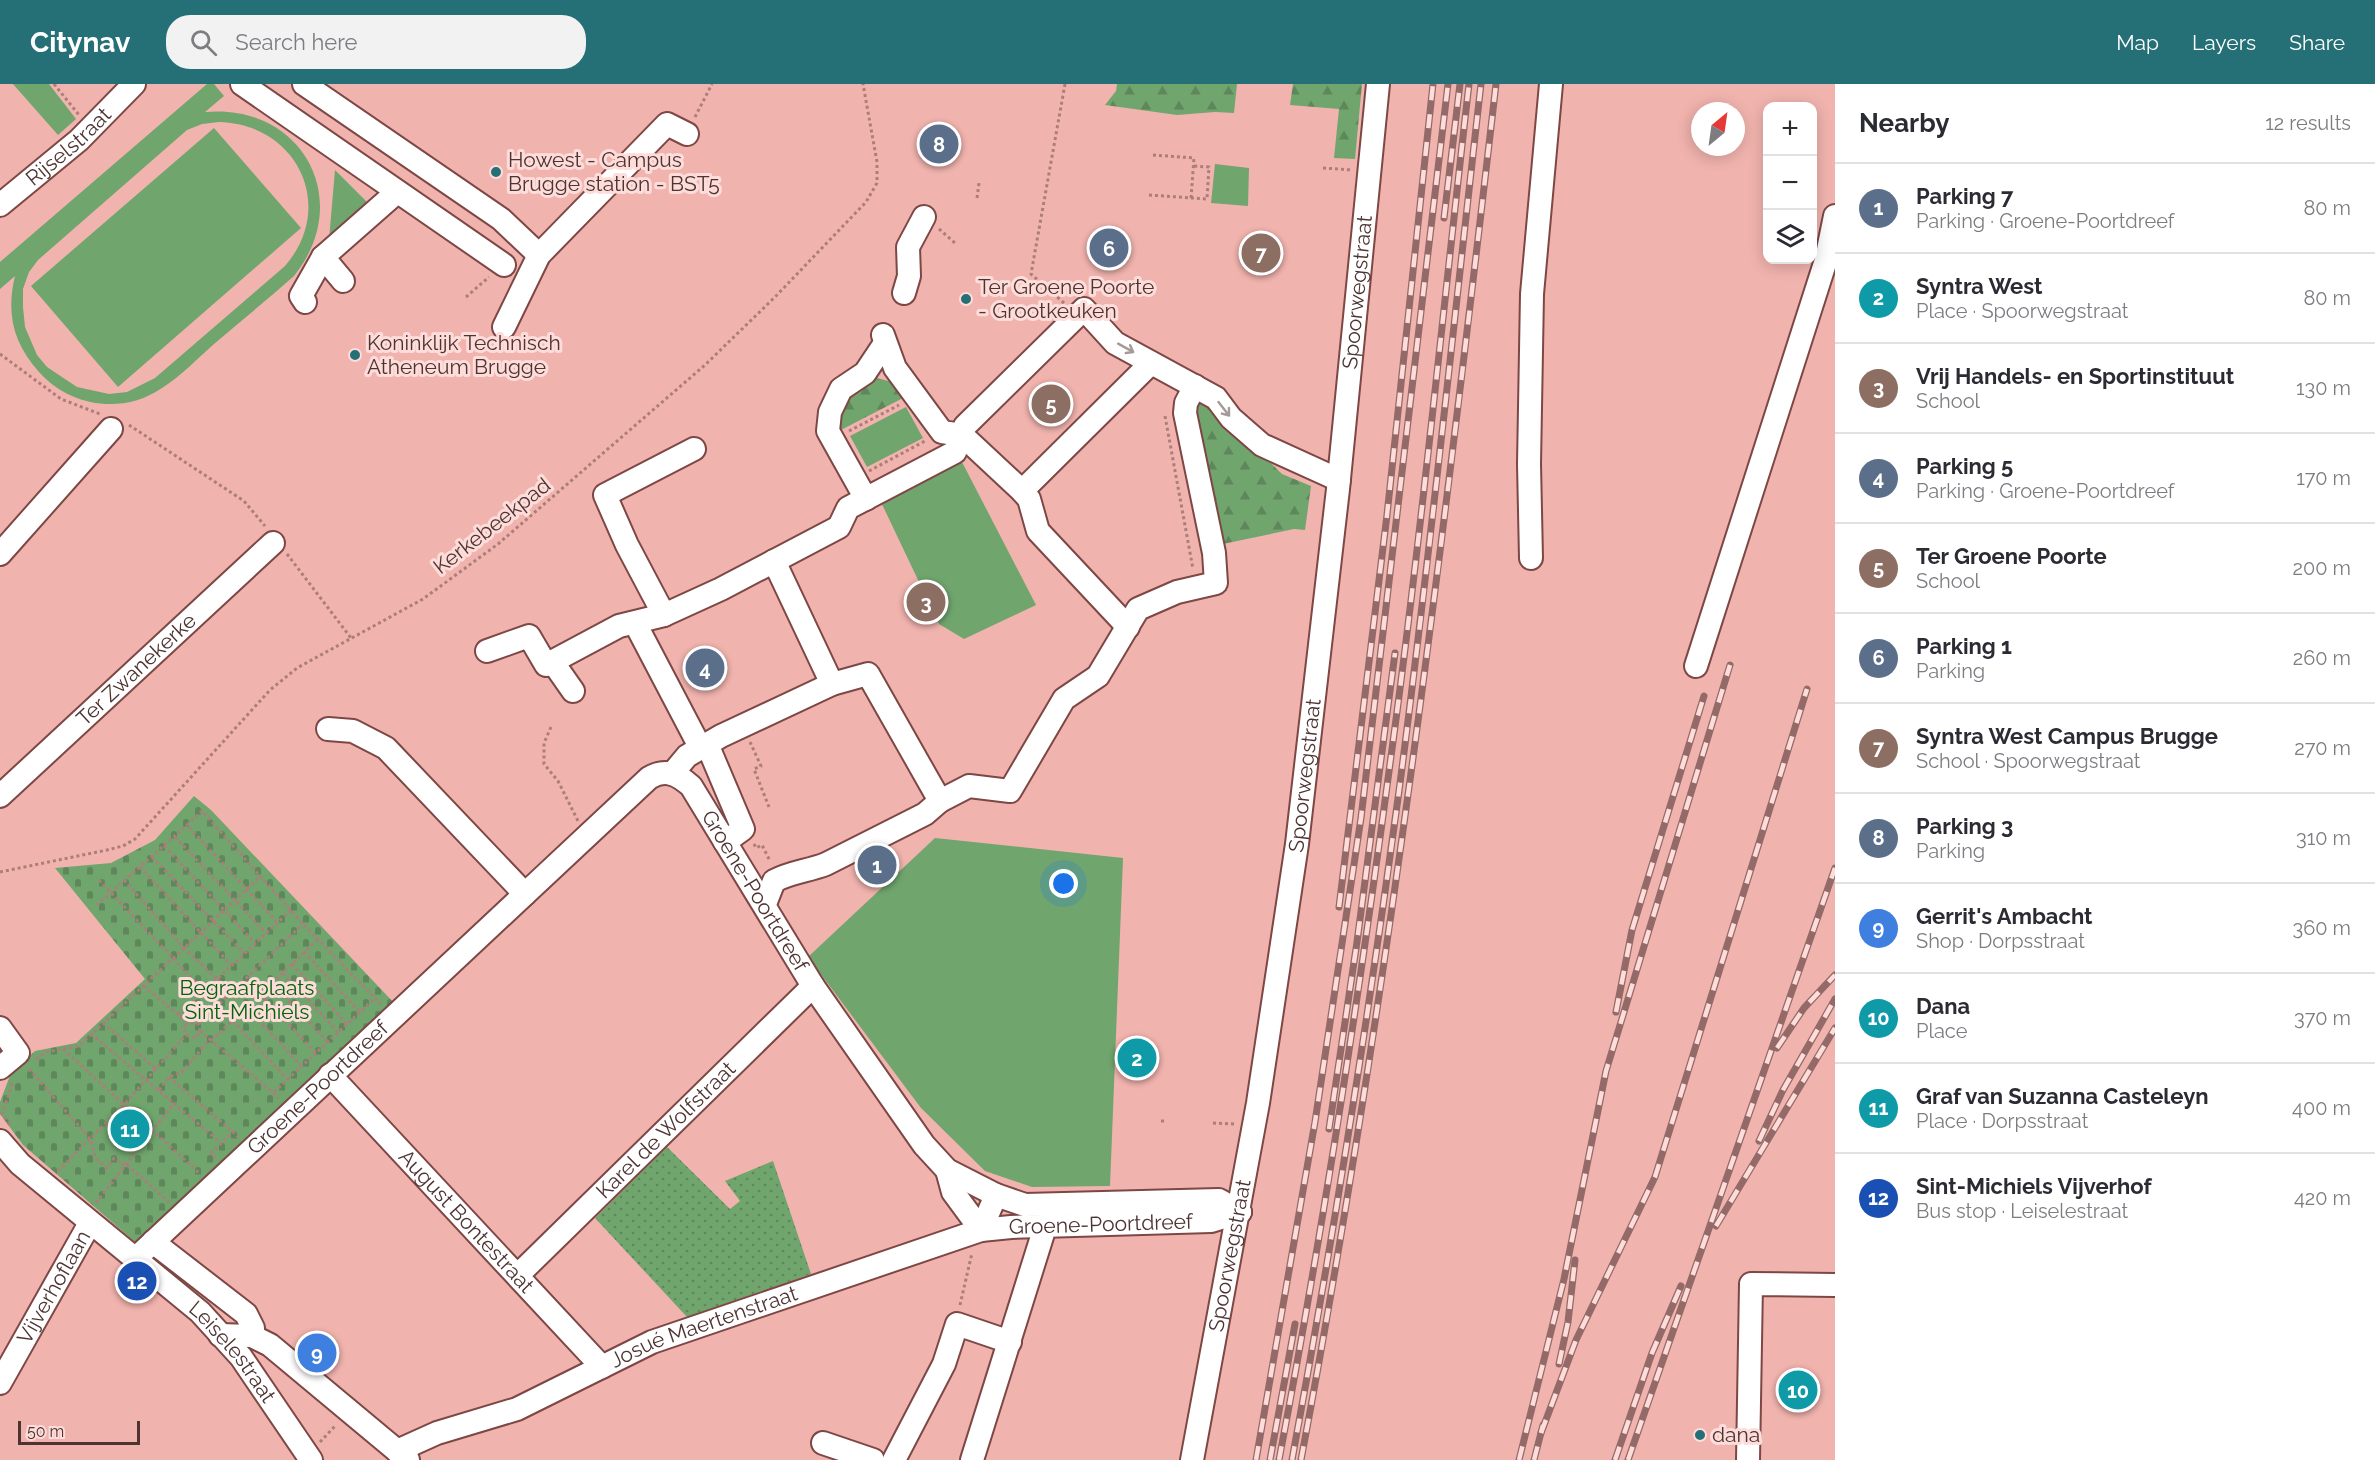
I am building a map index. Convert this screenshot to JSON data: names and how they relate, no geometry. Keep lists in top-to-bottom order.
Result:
{
  "streets": {
    "street": [
      "Rijselstraat",
      "Spoorwegstraat",
      "Ter Zwanekerke",
      "Groene-Poortdreef",
      "Karel de Wolfstraat",
      "August Bontestraat",
      "Vijverhoflaan",
      "Josué Maertenstraat",
      "Leiselestraat"
    ],
    "path": ["Kerkebeekpad"]
  },
  "crossings": [
    ["Spoorwegstraat", "Groene-Poortdreef"],
    ["Groene-Poortdreef", "Karel de Wolfstraat"],
    ["Groene-Poortdreef", "August Bontestraat"],
    ["Groene-Poortdreef", "Josué Maertenstraat"],
    ["Groene-Poortdreef", "Leiselestraat"],
    ["Karel de Wolfstraat", "August Bontestraat"],
    ["August Bontestraat", "Josué Maertenstraat"]
  ],
  "parks": ["Begraafplaats Sint-Michiels"],
  "places": [
    "Howest - Campus Brugge station - BST5",
    "Ter Groene Poorte - Grootkeuken",
    "Koninklijk Technisch Atheneum Brugge",
    "dana"
  ],
  "scale_bar": "50 m",
  "north": "top right",
  "page": {
    "header": "Citynav",
    "search": "Search here",
    "nav": ["Map", "Layers", "Share"],
    "heading": ["Nearby", "12 results"],
    "map_buttons": ["+", "−"],
    "pins": [
      "8",
      "6",
      "7",
      "5",
      "3",
      "4",
      "1",
      "2",
      "11",
      "12",
      "9",
      "10"
    ],
    "list": [
      {
        "mark": "1",
        "name": "Parking 7",
        "note": "Parking · Groene-Poortdreef",
        "value": "80 m"
      },
      {
        "mark": "2",
        "name": "Syntra West",
        "note": "Place · Spoorwegstraat",
        "value": "80 m"
      },
      {
        "mark": "3",
        "name": "Vrij Handels- en Sportinstituut",
        "note": "School",
        "value": "130 m"
      },
      {
        "mark": "4",
        "name": "Parking 5",
        "note": "Parking · Groene-Poortdreef",
        "value": "170 m"
      },
      {
        "mark": "5",
        "name": "Ter Groene Poorte",
        "note": "School",
        "value": "200 m"
      },
      {
        "mark": "6",
        "name": "Parking 1",
        "note": "Parking",
        "value": "260 m"
      },
      {
        "mark": "7",
        "name": "Syntra West Campus Brugge",
        "note": "School · Spoorwegstraat",
        "value": "270 m"
      },
      {
        "mark": "8",
        "name": "Parking 3",
        "note": "Parking",
        "value": "310 m"
      },
      {
        "mark": "9",
        "name": "Gerrit's Ambacht",
        "note": "Shop · Dorpsstraat",
        "value": "360 m"
      },
      {
        "mark": "10",
        "name": "Dana",
        "note": "Place",
        "value": "370 m"
      },
      {
        "mark": "11",
        "name": "Graf van Suzanna Casteleyn",
        "note": "Place · Dorpsstraat",
        "value": "400 m"
      },
      {
        "mark": "12",
        "name": "Sint-Michiels Vijverhof",
        "note": "Bus stop · Leiselestraat",
        "value": "420 m"
      }
    ],
    "scale": "50 m"
  }
}
